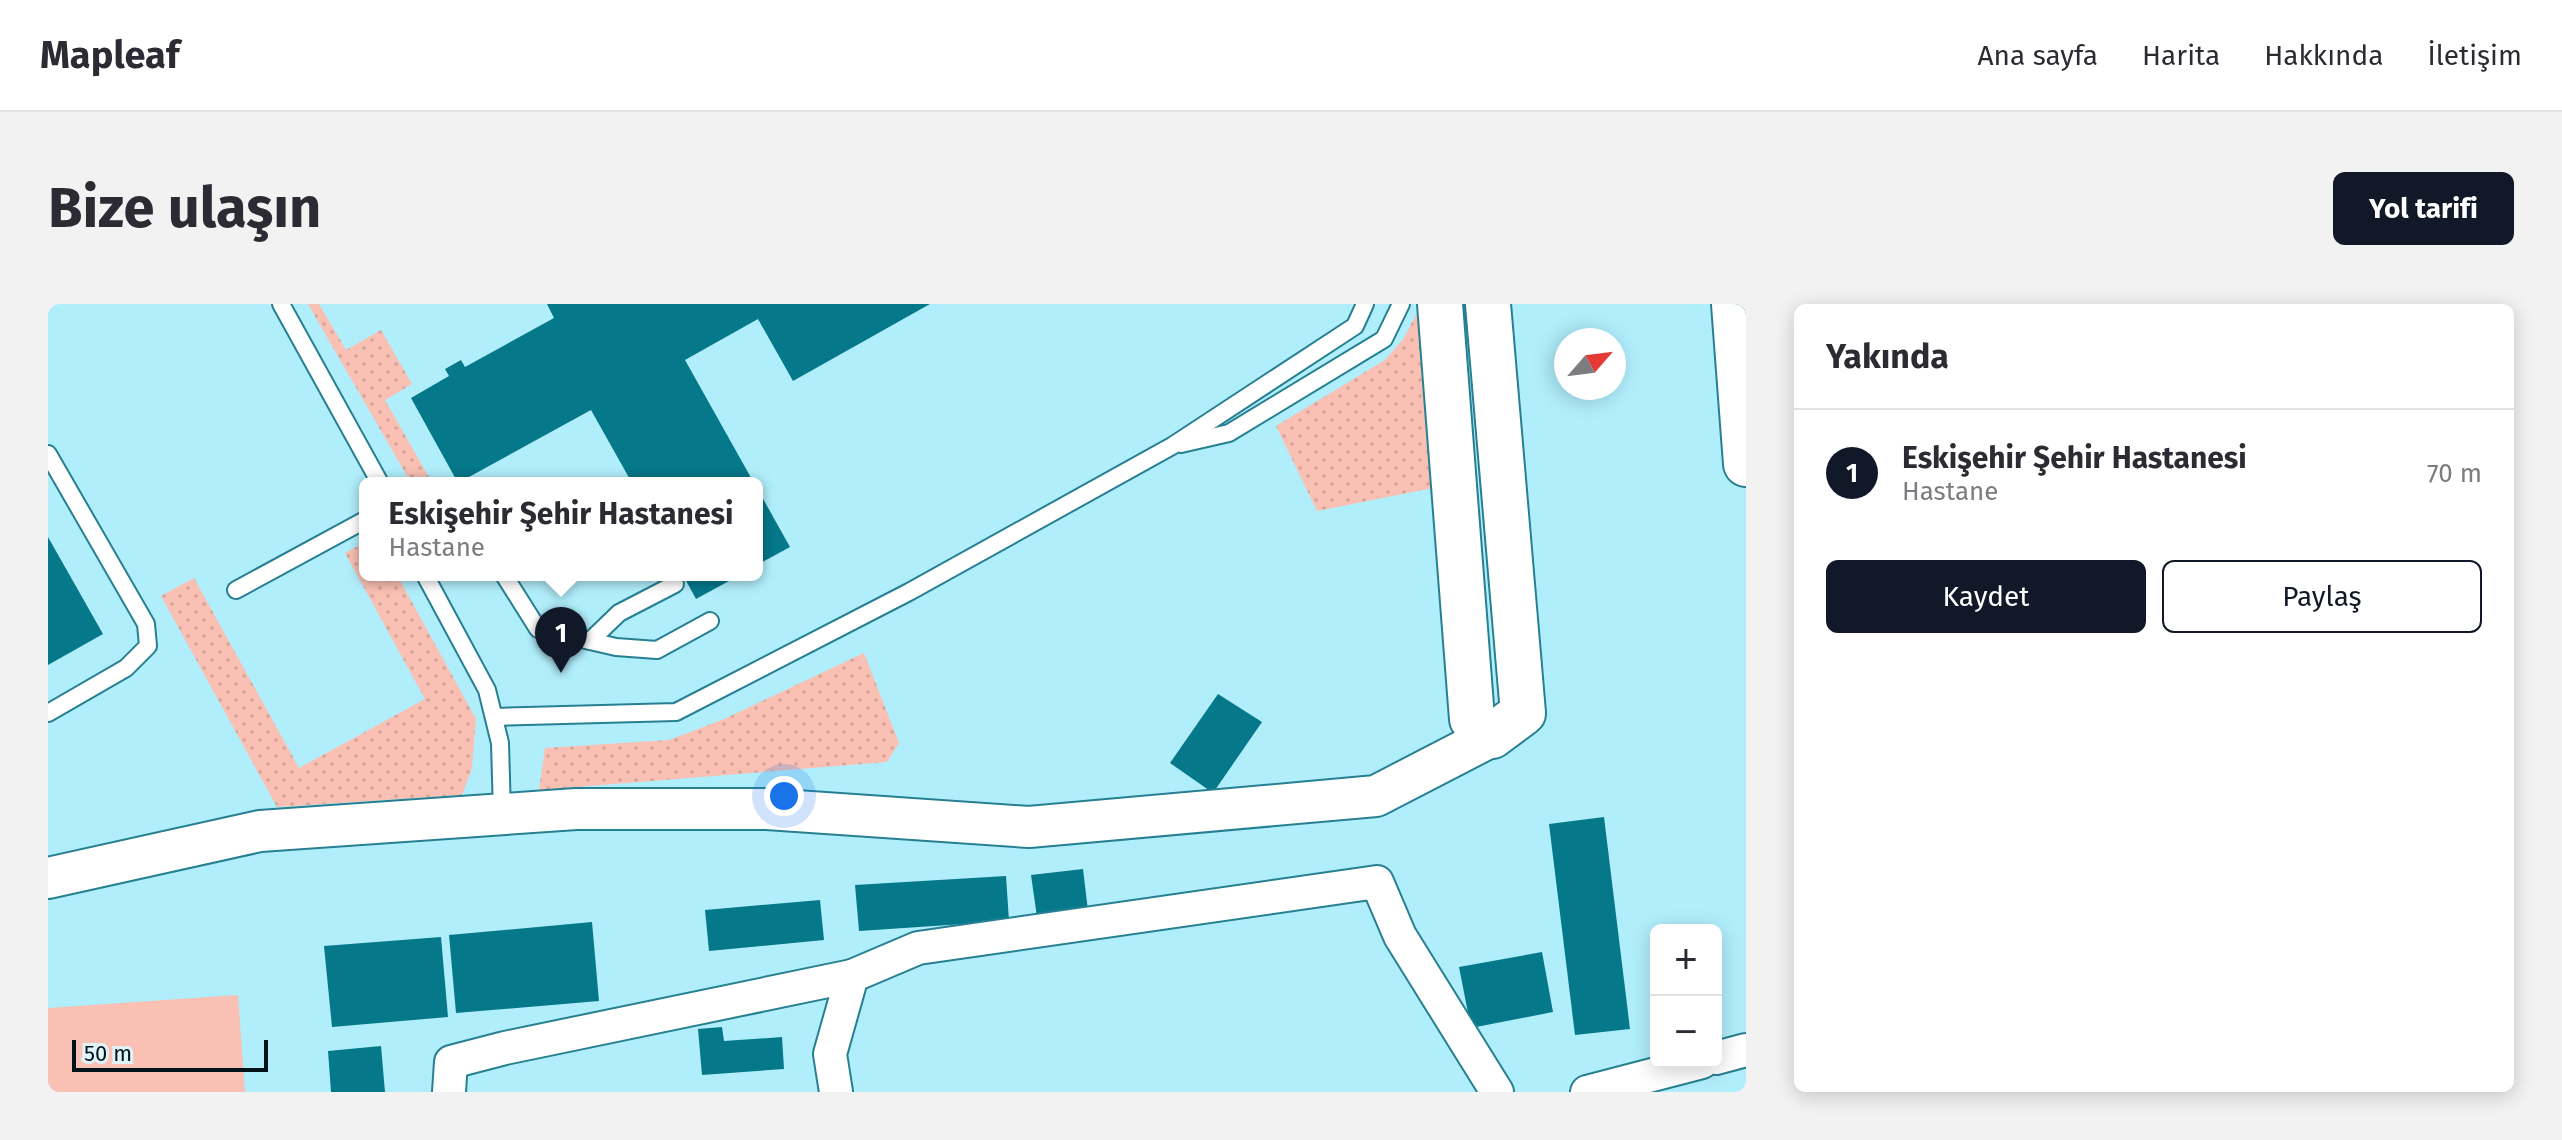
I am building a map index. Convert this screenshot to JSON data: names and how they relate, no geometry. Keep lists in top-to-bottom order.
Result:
{
  "scale_bar": "50 m",
  "north": "top right",
  "page": {
    "header": "Mapleaf",
    "nav": [
      "Ana sayfa",
      "Harita",
      "Hakkında",
      "İletişim"
    ],
    "buttons": [
      "Yol tarifi",
      ["Kaydet", "Paylaş"]
    ],
    "title": "Bize ulaşın",
    "heading": "Yakında",
    "list": [
      {
        "mark": "1",
        "name": "Eskişehir Şehir Hastanesi",
        "note": "Hastane",
        "value": "70 m"
      }
    ],
    "popup": ["Eskişehir Şehir Hastanesi", "Hastane"],
    "pins": "1",
    "map_buttons": ["+", "−"],
    "scale": "50 m"
  }
}
